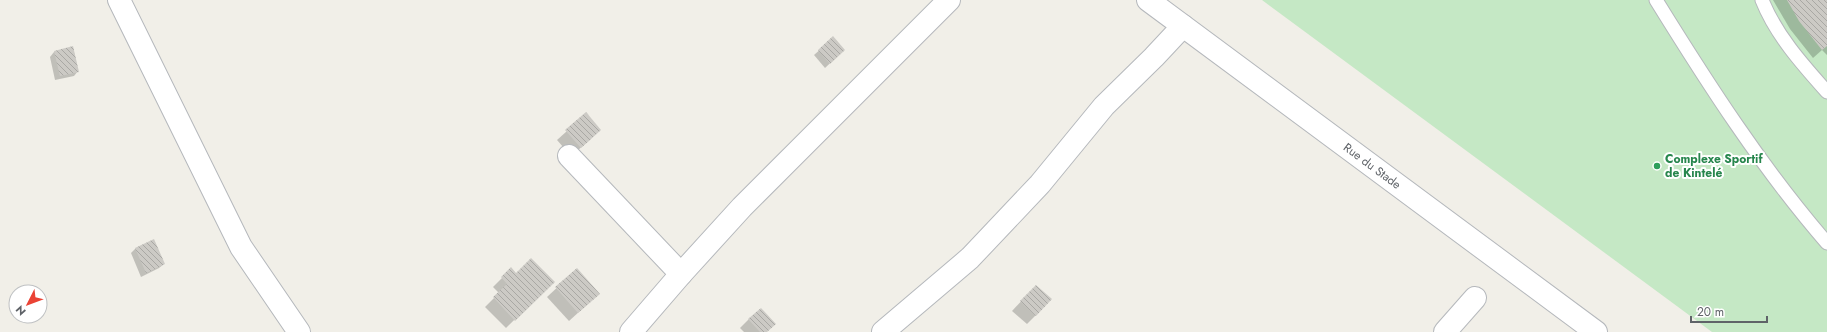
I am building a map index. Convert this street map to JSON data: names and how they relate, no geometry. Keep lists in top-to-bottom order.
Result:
{
  "streets": {
    "street": ["Rue du Stade"]
  },
  "places": ["Complexe Sportif de Kintelé"],
  "scale_bar": "20 m",
  "north": "bottom left"
}
